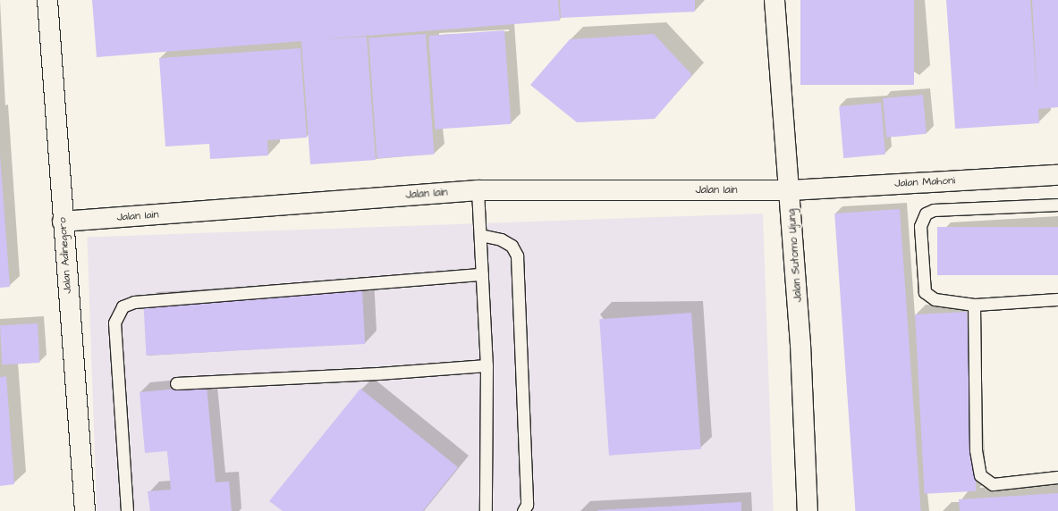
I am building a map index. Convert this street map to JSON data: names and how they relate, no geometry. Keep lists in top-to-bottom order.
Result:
{
  "streets": {
    "street": [
      "Jalan Mahoni",
      "Jalan Iain",
      "Jalan Adinegoro",
      "Jalan Sutomo Ujung"
    ]
  },
  "crossings": [
    ["Jalan Mahoni", "Jalan Iain"],
    ["Jalan Mahoni", "Jalan Sutomo Ujung"],
    ["Jalan Iain", "Jalan Adinegoro"],
    ["Jalan Iain", "Jalan Sutomo Ujung"]
  ]
}
